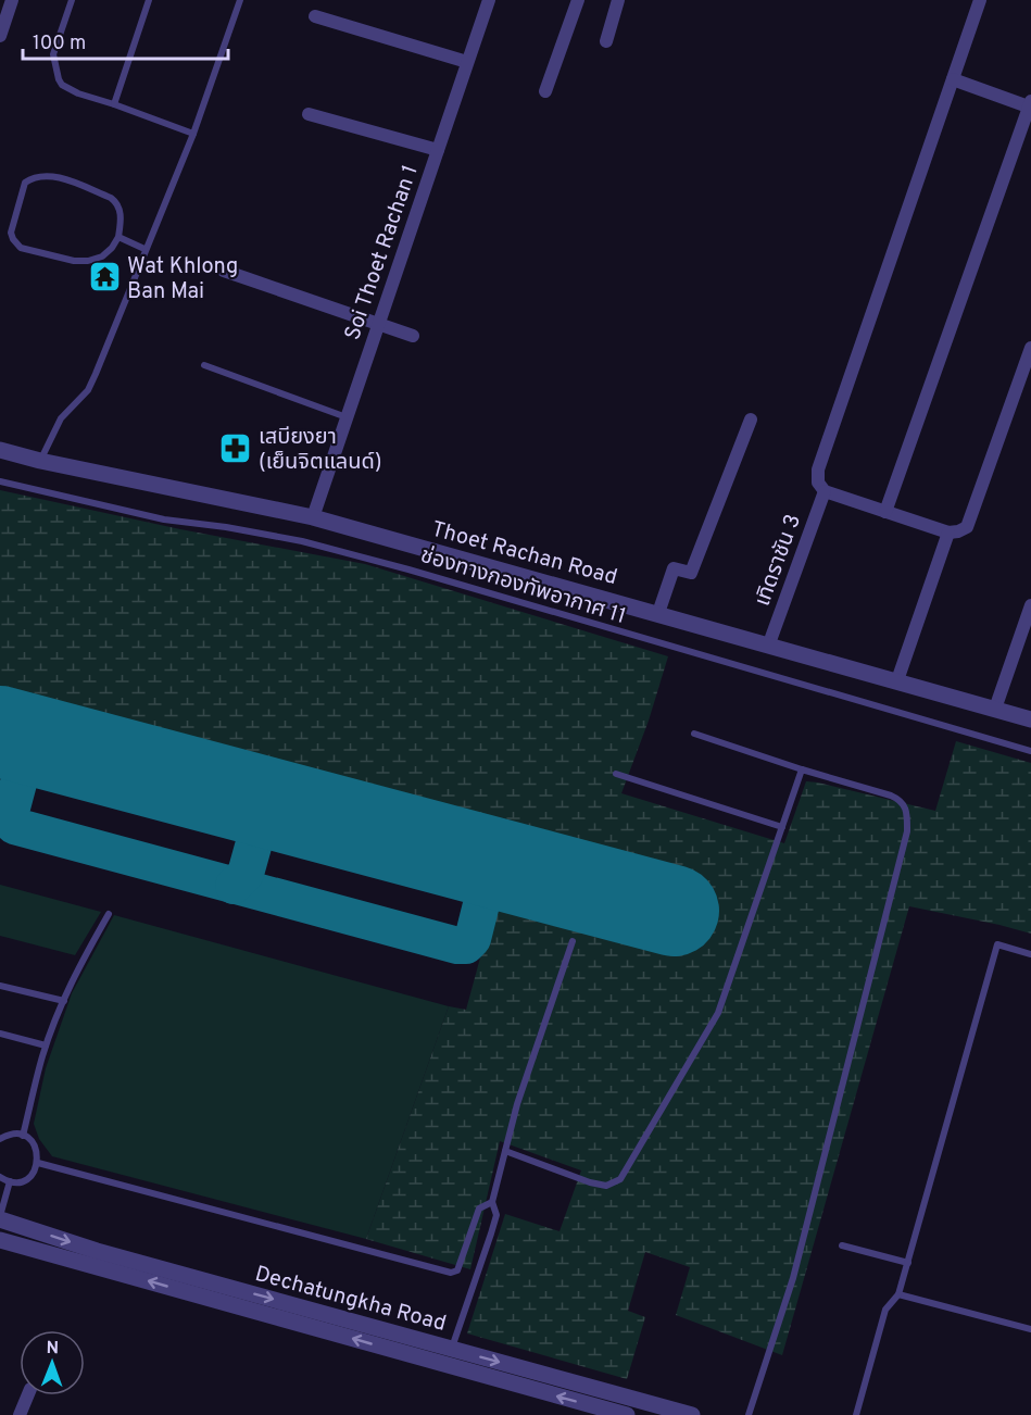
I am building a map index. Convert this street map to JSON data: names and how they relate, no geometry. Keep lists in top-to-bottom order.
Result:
{
  "streets": {
    "street": [
      "Soi Thoet Rachan 1",
      "Thoet Rachan Road",
      "เทิดราชัน 3",
      "Dechatungkha Road"
    ],
    "lane": ["ช่องทางกองทัพอากาศ 11"]
  },
  "crossings": [
    ["Soi Thoet Rachan 1", "Thoet Rachan Road"],
    ["Thoet Rachan Road", "เทิดราชัน 3"]
  ],
  "places": {
    "temple": ["Wat Khlong Ban Mai"],
    "pharmacy": ["เสบียงยา (เย็นจิตแลนด์)"]
  },
  "scale_bar": "100 m",
  "north": "top"
}
